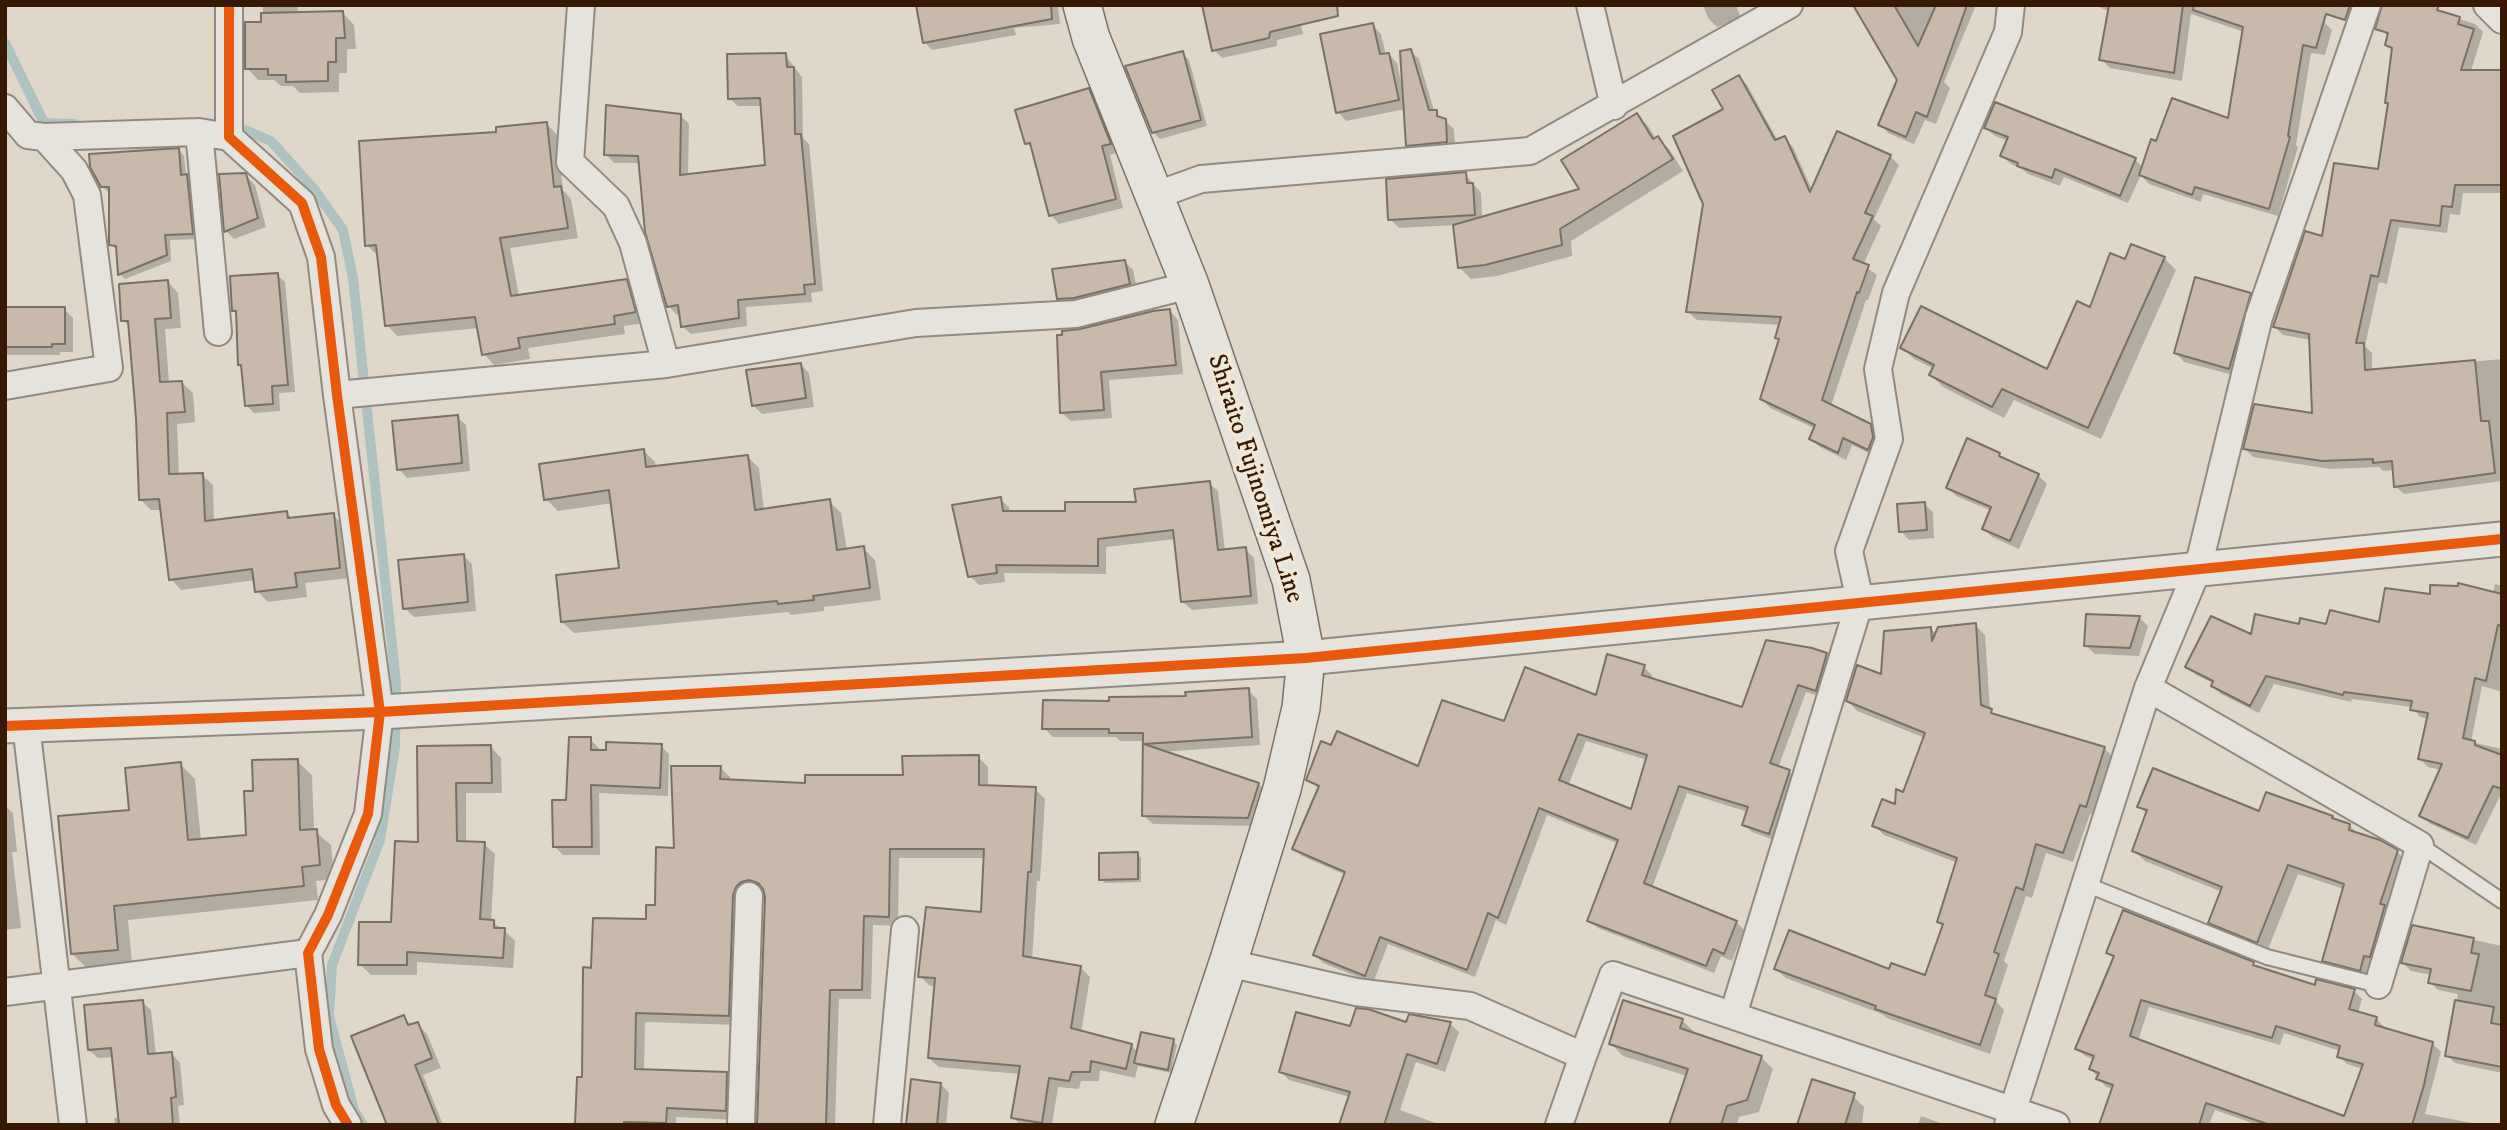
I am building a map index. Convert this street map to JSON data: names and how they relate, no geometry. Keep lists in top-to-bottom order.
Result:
{
  "streets": {
    "main road": ["Shiraito Fujinomiya Line"]
  }
}
